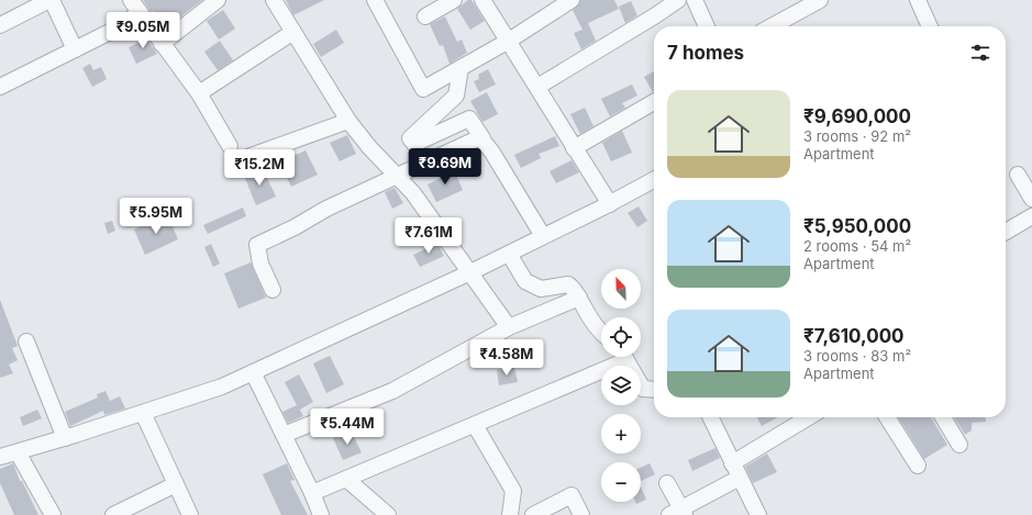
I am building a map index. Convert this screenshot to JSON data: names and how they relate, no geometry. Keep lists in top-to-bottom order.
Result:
{
  "north": "top left",
  "page": {
    "price": [
      "₹9.05M",
      "₹9.69M",
      "₹15.2M",
      "₹5.95M",
      "₹7.61M",
      "₹4.58M",
      "₹5.44M"
    ],
    "heading": "7 homes",
    "list": [
      {
        "name": "₹9,690,000",
        "note": "3 rooms · 92 m² · Apartment"
      },
      {
        "name": "₹5,950,000",
        "note": "2 rooms · 54 m² · Apartment"
      },
      {
        "name": "₹7,610,000",
        "note": "3 rooms · 83 m² · Apartment"
      }
    ],
    "map_buttons": ["+", "−"]
  }
}
